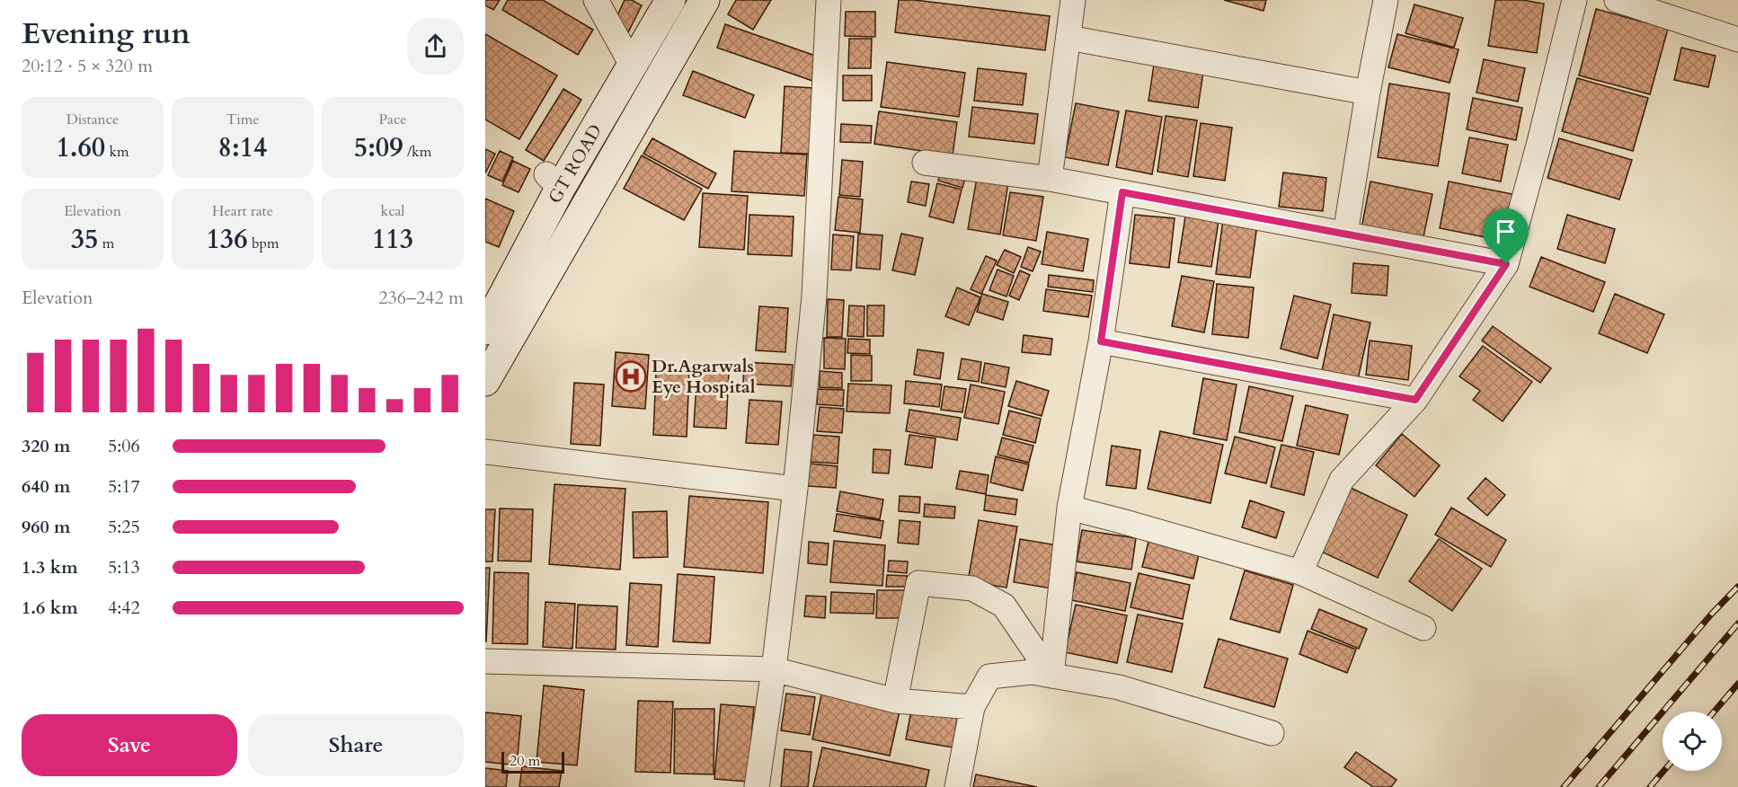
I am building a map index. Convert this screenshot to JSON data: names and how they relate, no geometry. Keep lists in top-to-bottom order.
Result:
{
  "streets": {
    "main road": ["GT ROAD"]
  },
  "places": {
    "hospital": ["Dr.Agarwals Eye Hospital"]
  },
  "scale_bar": "20 m",
  "page": {
    "heading": ["Evening run", "20:12 · 5 × 320 m"],
    "stats": [
      ["Distance", "1.60 km"],
      ["Time", "8:14"],
      ["Pace", "5:09 /km"],
      ["Elevation", "35 m"],
      ["Heart rate", "136 bpm"],
      ["kcal", "113"]
    ],
    "chart": ["Elevation", "236–242 m"],
    "list": [
      {
        "name": "320 m",
        "note": "5:06"
      },
      {
        "name": "640 m",
        "note": "5:17"
      },
      {
        "name": "960 m",
        "note": "5:25"
      },
      {
        "name": "1.3 km",
        "note": "5:13"
      },
      {
        "name": "1.6 km",
        "note": "4:42"
      }
    ],
    "buttons": ["Save", "Share"],
    "scale": "20 m"
  }
}
